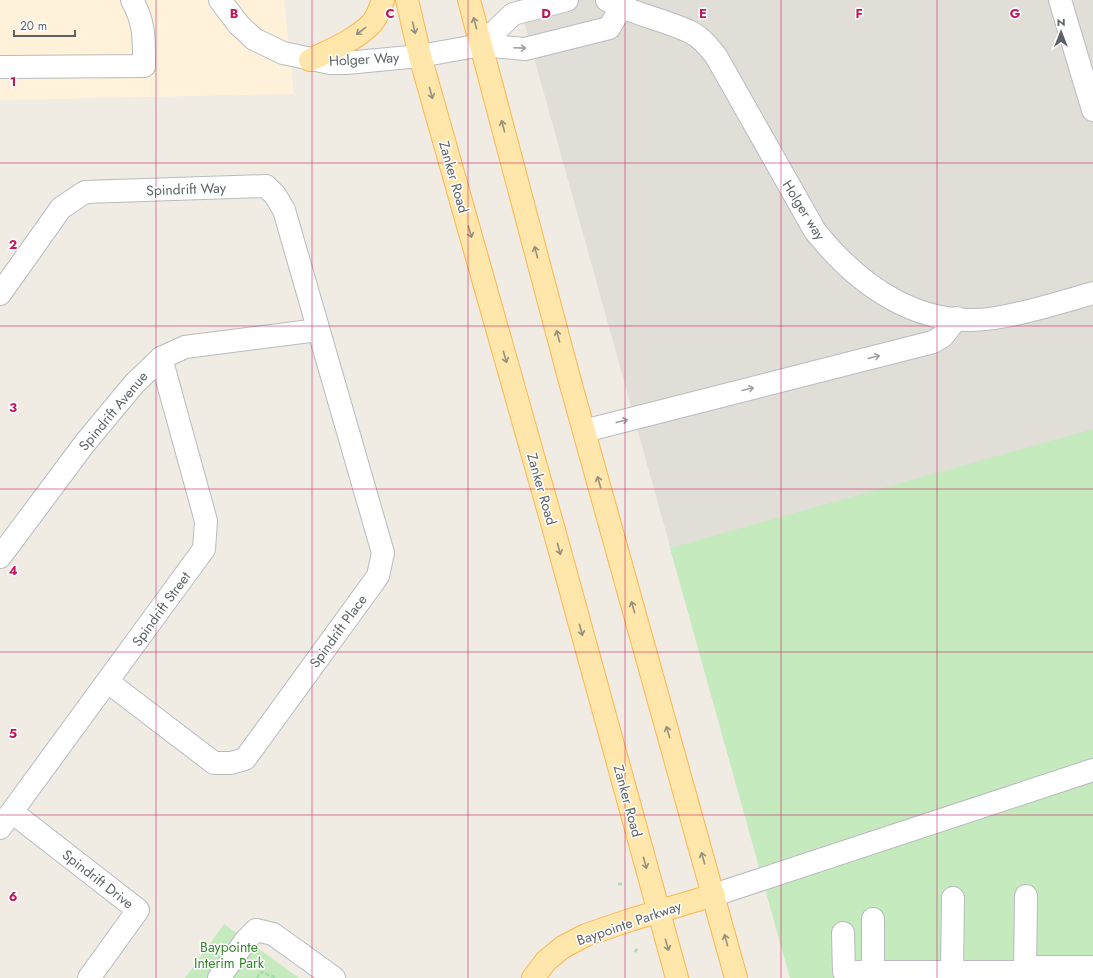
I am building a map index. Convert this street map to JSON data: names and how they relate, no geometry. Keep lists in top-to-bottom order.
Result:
{
  "streets": {
    "main road": ["Zanker Road", "Baypointe Parkway"],
    "street": [
      "Holger Way",
      "Spindrift Way",
      "Holger way",
      "Spindrift Avenue",
      "Spindrift Street",
      "Spindrift Place",
      "Spindrift Drive"
    ]
  },
  "crossings": [
    ["Holger Way", "Zanker Road"],
    ["Holger Way", "Holger way"],
    ["Zanker Road", "Baypointe Parkway"],
    ["Spindrift Way", "Spindrift Avenue"],
    ["Spindrift Way", "Spindrift Place"],
    ["Spindrift Avenue", "Spindrift Street"],
    ["Spindrift Avenue", "Spindrift Place"],
    ["Spindrift Street", "Spindrift Place"],
    ["Spindrift Street", "Spindrift Drive"]
  ],
  "parks": ["Baypointe Interim Park"],
  "scale_bar": "20 m",
  "north": "top",
  "grid": {
    "columns": [
      "B",
      "C",
      "D",
      "E",
      "F",
      "G"
    ],
    "rows": [
      "1",
      "2",
      "3",
      "4",
      "5",
      "6"
    ]
  }
}
